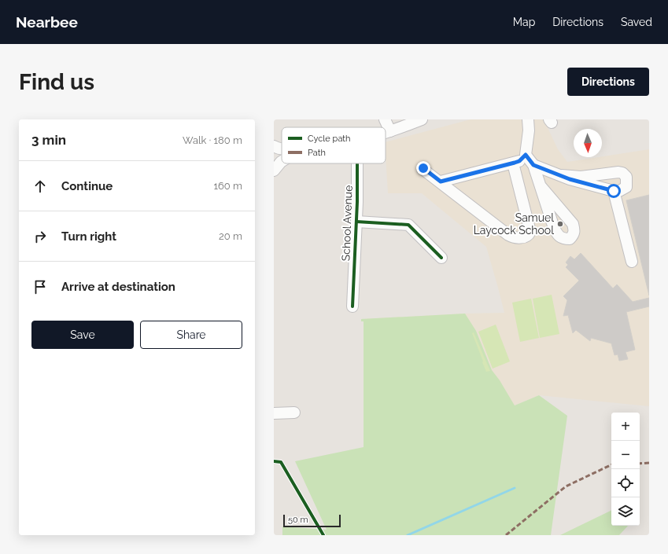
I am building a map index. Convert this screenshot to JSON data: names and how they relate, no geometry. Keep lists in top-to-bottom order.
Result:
{
  "streets": {
    "street": ["School Avenue"]
  },
  "places": ["Samuel Laycock School"],
  "legend": ["Cycle path", "Path"],
  "scale_bar": "50 m",
  "north": "bottom",
  "page": {
    "header": "Nearbee",
    "nav": ["Map", "Directions", "Saved"],
    "buttons": [
      "Directions",
      ["Save", "Share"]
    ],
    "title": "Find us",
    "heading": ["3 min", "Walk · 180 m"],
    "list": [
      ["Continue", "160 m"],
      ["Turn right", "20 m"],
      "Arrive at destination"
    ],
    "map_buttons": ["+", "−"],
    "scale": "50 m"
  }
}
